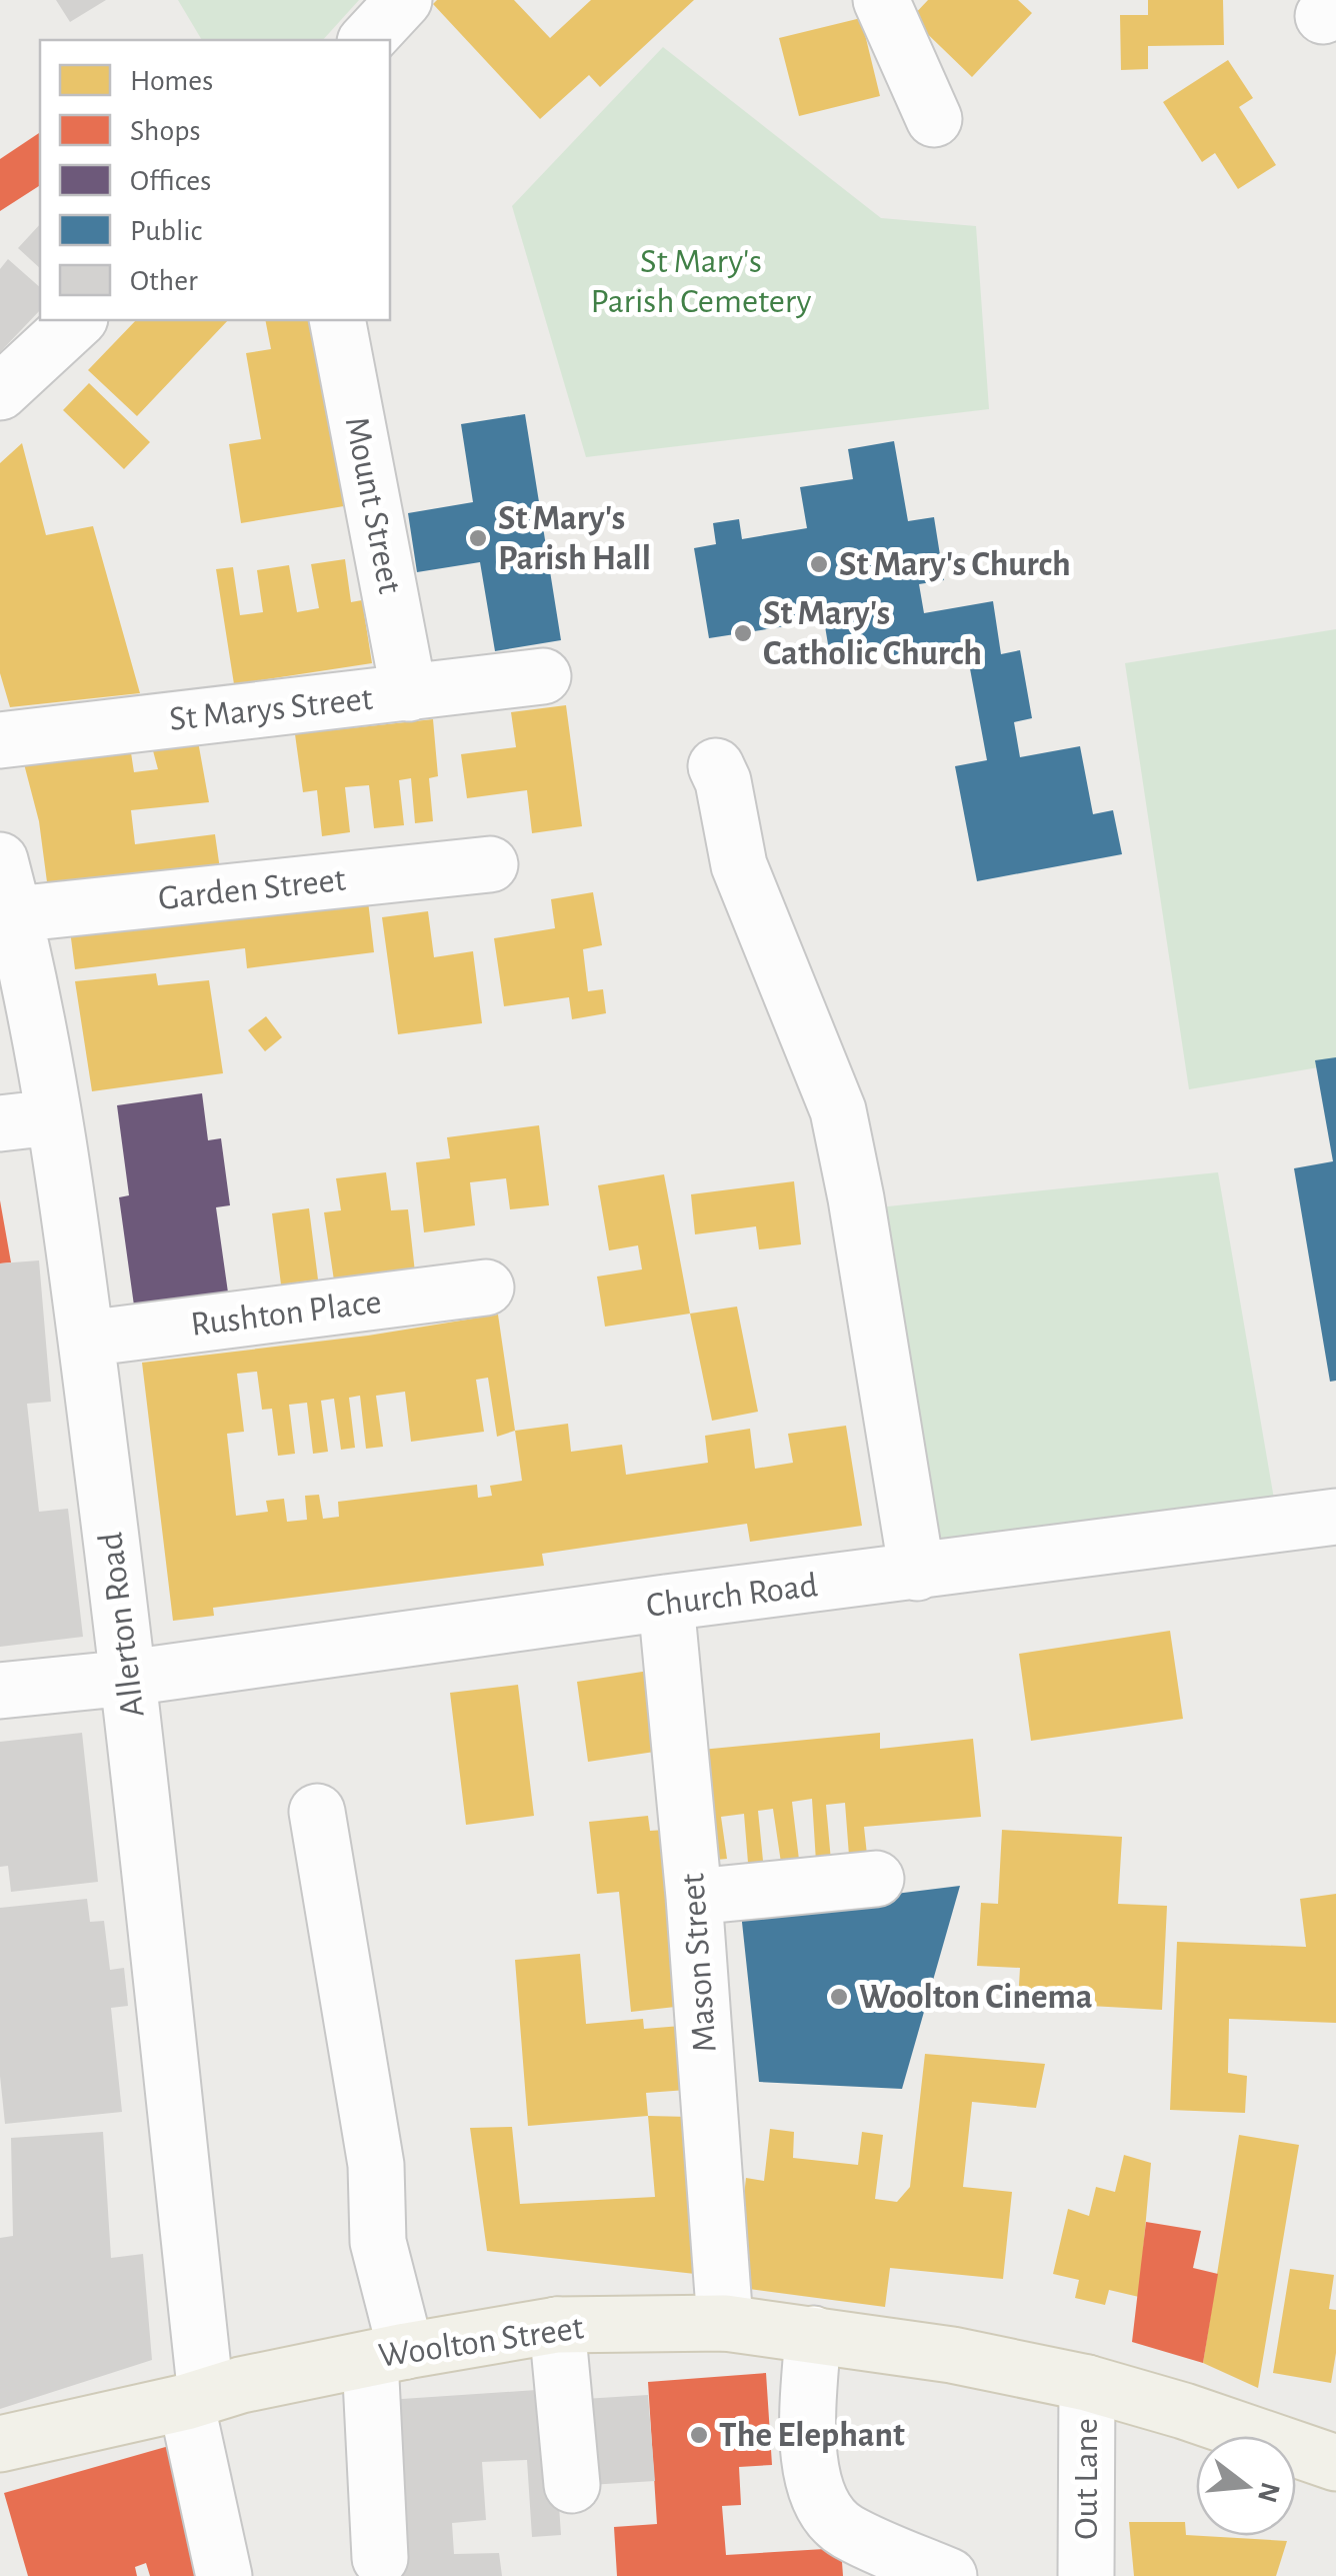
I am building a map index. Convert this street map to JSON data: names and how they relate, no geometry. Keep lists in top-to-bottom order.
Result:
{
  "streets": {
    "main road": ["Woolton Street"],
    "street": [
      "Mount Street",
      "St Marys Street",
      "Garden Street",
      "Rushton Place",
      "Church Road",
      "Allerton Road",
      "Mason Street",
      "Out Lane"
    ]
  },
  "crossings": [
    ["Mount Street", "St Marys Street"],
    ["Garden Street", "Allerton Road"],
    ["Rushton Place", "Allerton Road"],
    ["Church Road", "Allerton Road"],
    ["Church Road", "Mason Street"],
    ["Allerton Road", "Woolton Street"],
    ["Mason Street", "Woolton Street"],
    ["Woolton Street", "Out Lane"]
  ],
  "parks": ["St Mary's Parish Cemetery"],
  "places": [
    "St Mary's Parish Hall",
    "St Mary's Church",
    "St Mary's Catholic Church",
    "Woolton Cinema",
    "The Elephant"
  ],
  "legend": [
    "Homes",
    "Shops",
    "Offices",
    "Public",
    "Other"
  ],
  "north": "right"
}
